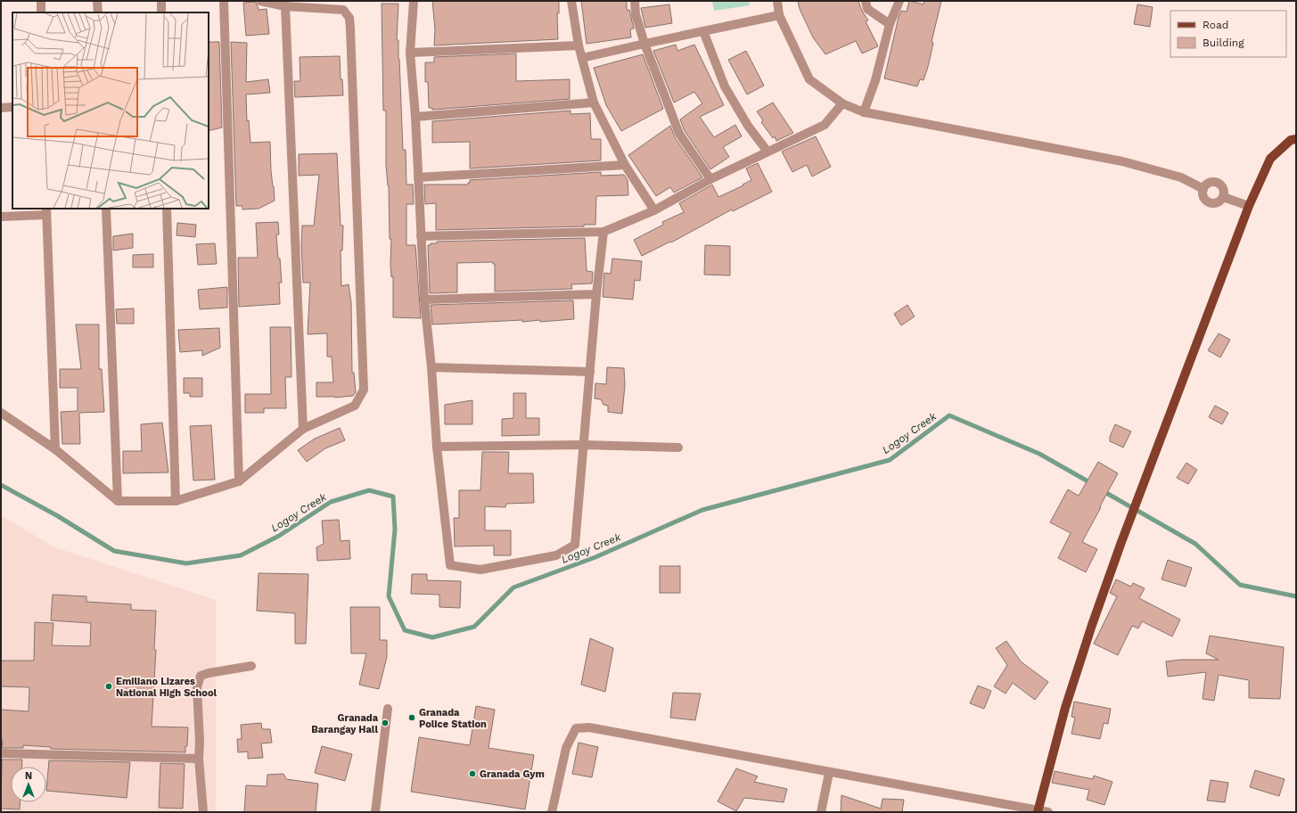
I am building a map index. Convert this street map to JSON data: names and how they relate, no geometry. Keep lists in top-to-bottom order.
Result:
{
  "water": ["Logoy Creek"],
  "places": [
    "Emiliano Lizares National High School",
    "Granada Police Station",
    "Granada Barangay Hall",
    "Granada Gym"
  ],
  "legend": ["Road", "Building"],
  "north": "top"
}
